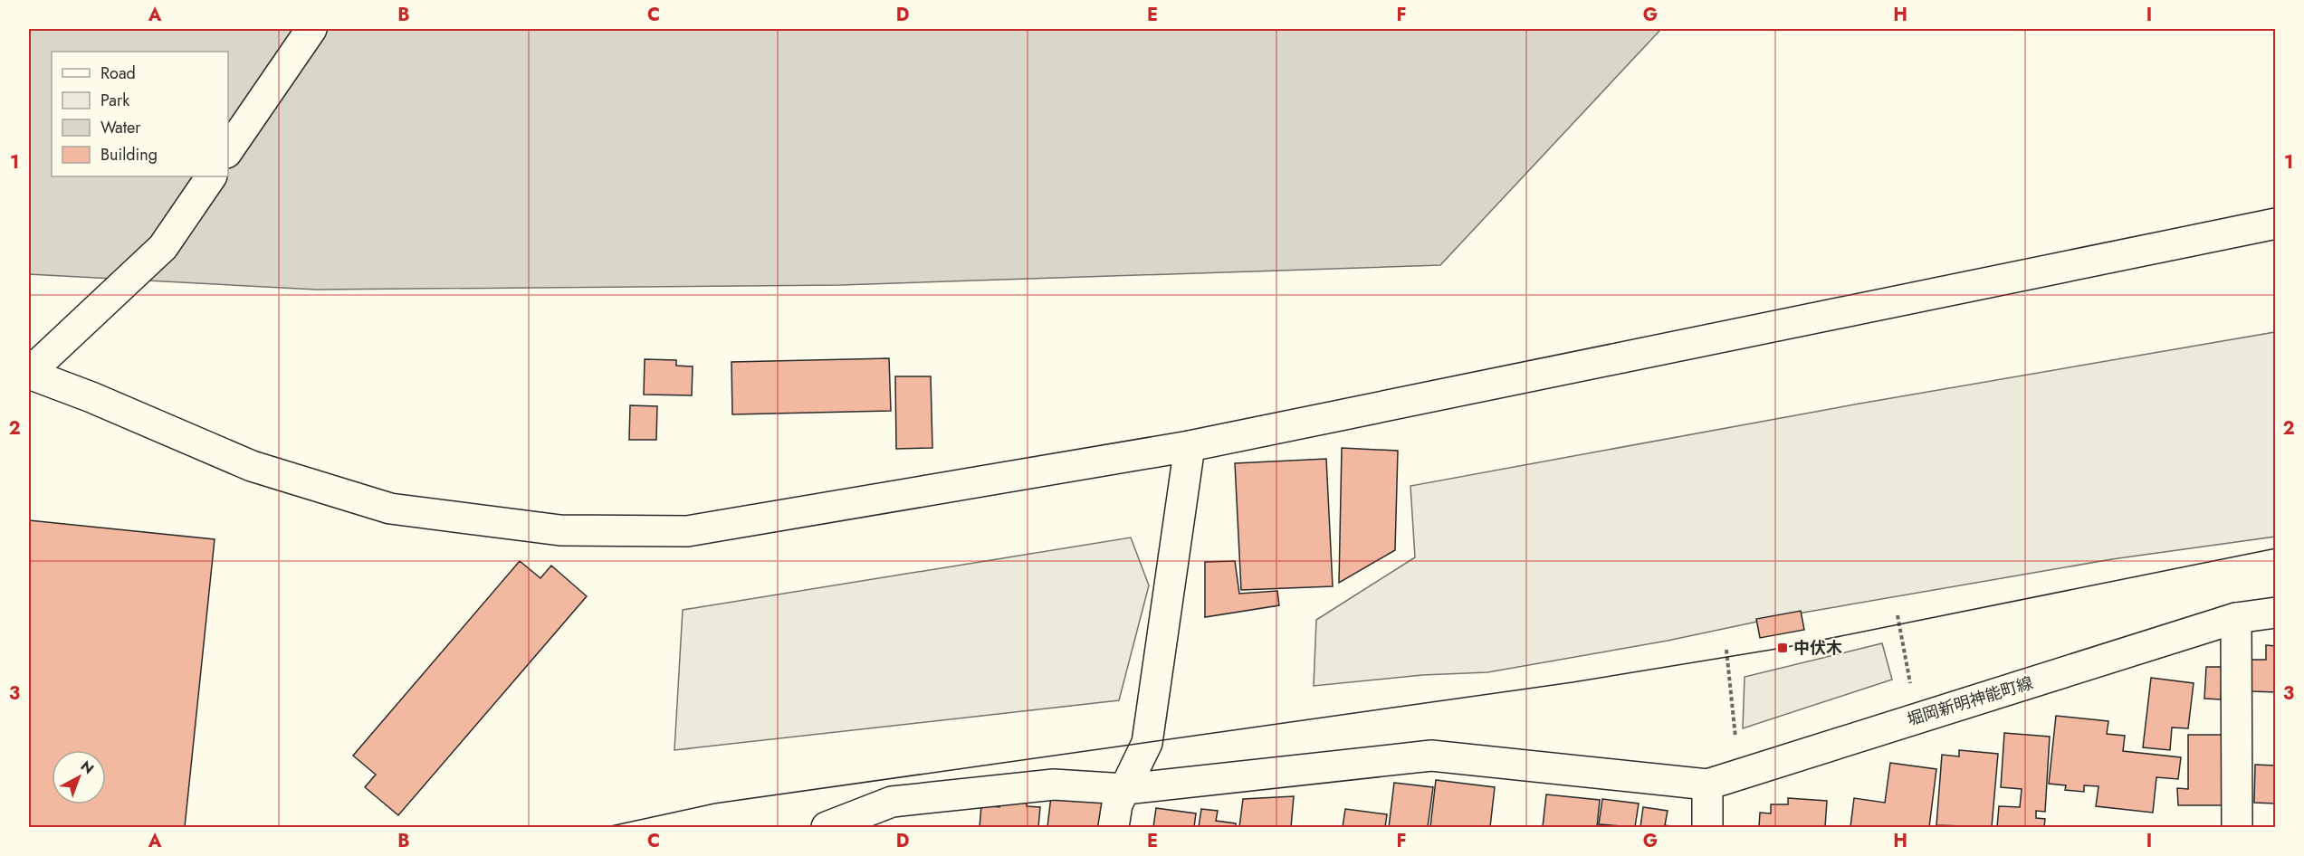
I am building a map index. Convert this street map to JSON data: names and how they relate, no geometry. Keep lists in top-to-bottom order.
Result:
{
  "streets": {
    "street": ["堀岡新明神能町線"]
  },
  "places": {
    "transit": ["中伏木"]
  },
  "legend": [
    "Road",
    "Park",
    "Water",
    "Building"
  ],
  "north": "top right",
  "grid": {
    "columns": [
      "A",
      "B",
      "C",
      "D",
      "E",
      "F",
      "G",
      "H",
      "I"
    ],
    "rows": ["1", "2", "3"]
  }
}
